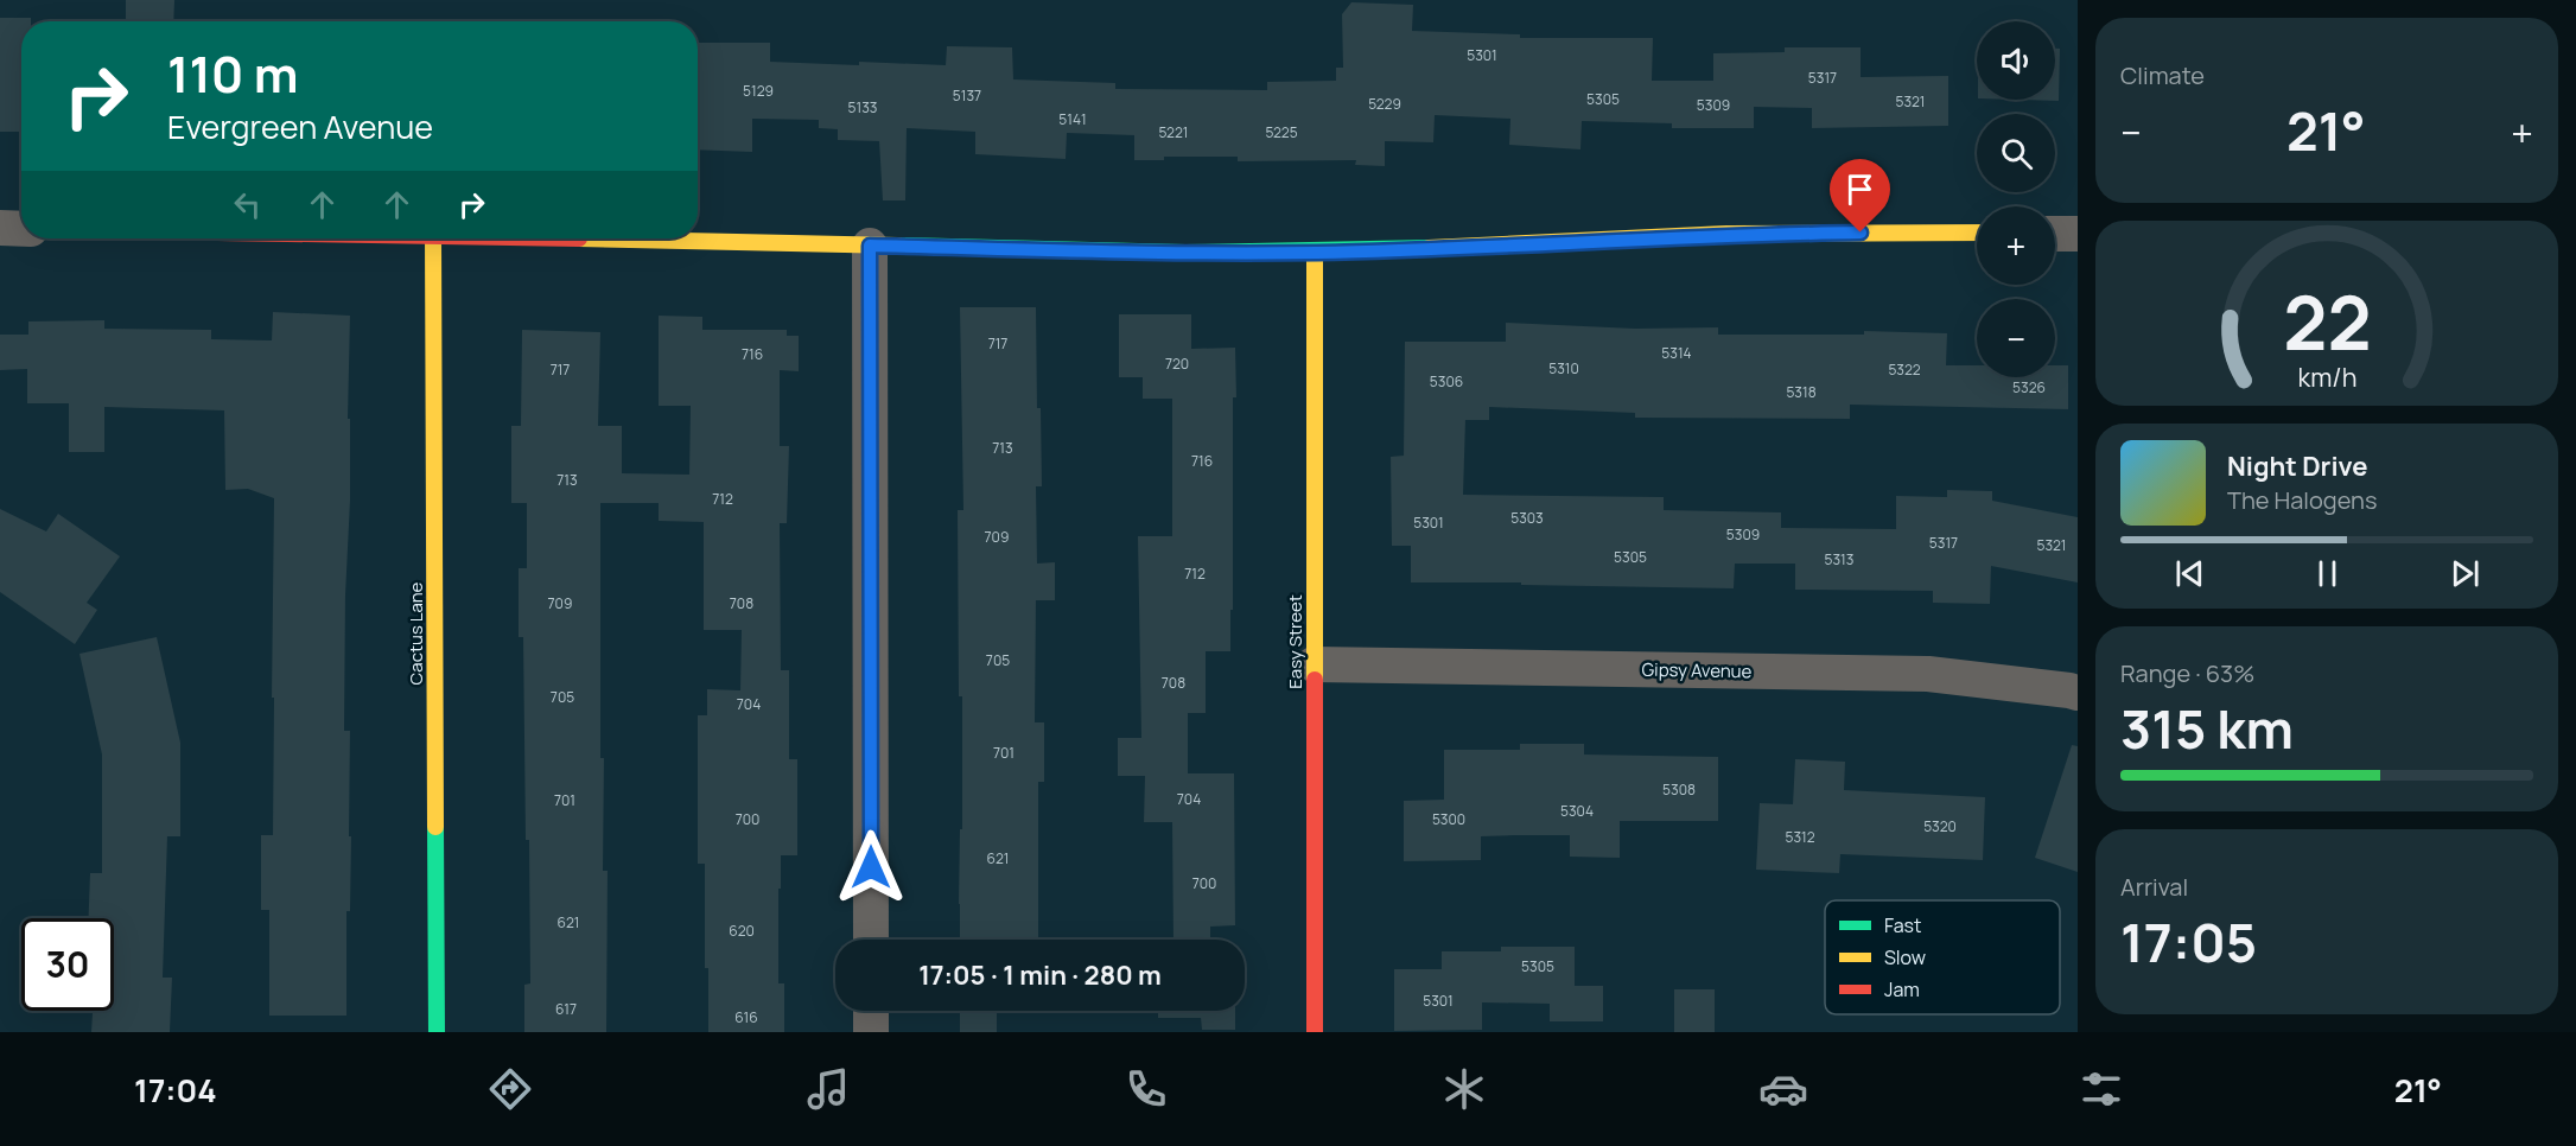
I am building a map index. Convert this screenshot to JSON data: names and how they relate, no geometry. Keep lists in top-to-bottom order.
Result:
{
  "streets": {
    "street": ["Cactus Lane", "Easy Street", "Gipsy Avenue"]
  },
  "crossings": [
    ["Easy Street", "Gipsy Avenue"]
  ],
  "house_numbers": [
    "5301",
    "5317",
    "5129",
    "5137",
    "5305",
    "5321",
    "5229",
    "5309",
    "5133",
    "5141",
    "5221",
    "5225",
    "717",
    "5314",
    "716",
    "720",
    "5310",
    "717",
    "5322",
    "5306",
    "5326",
    "5318",
    "713",
    "716",
    "713",
    "712",
    "5303",
    "5301",
    "5309",
    "709",
    "5317",
    "5321",
    "5305",
    "5313",
    "712",
    "709",
    "708",
    "705",
    "708",
    "705",
    "704",
    "701",
    "5308",
    "704",
    "701",
    "5304",
    "700",
    "5300",
    "5320",
    "5312",
    "621",
    "700",
    "621",
    "620",
    "5305",
    "5301",
    "617",
    "616"
  ],
  "legend": ["Fast", "Slow", "Jam"],
  "page": {
    "tile": [
      "Climate",
      ["Range · 63%", "315 km"],
      ["Arrival", "17:05"]
    ],
    "map_buttons": ["+", "−"],
    "turn": ["110 m", "Evergreen Avenue"],
    "heat": ["−", "21°", "+"],
    "song": ["Night Drive", "The Halogens"],
    "limit": "30",
    "trip": "17:05 · 1 min · 280 m",
    "tabs": ["17:04", "21°"],
    "gauge": ["22", "km/h"]
  }
}
